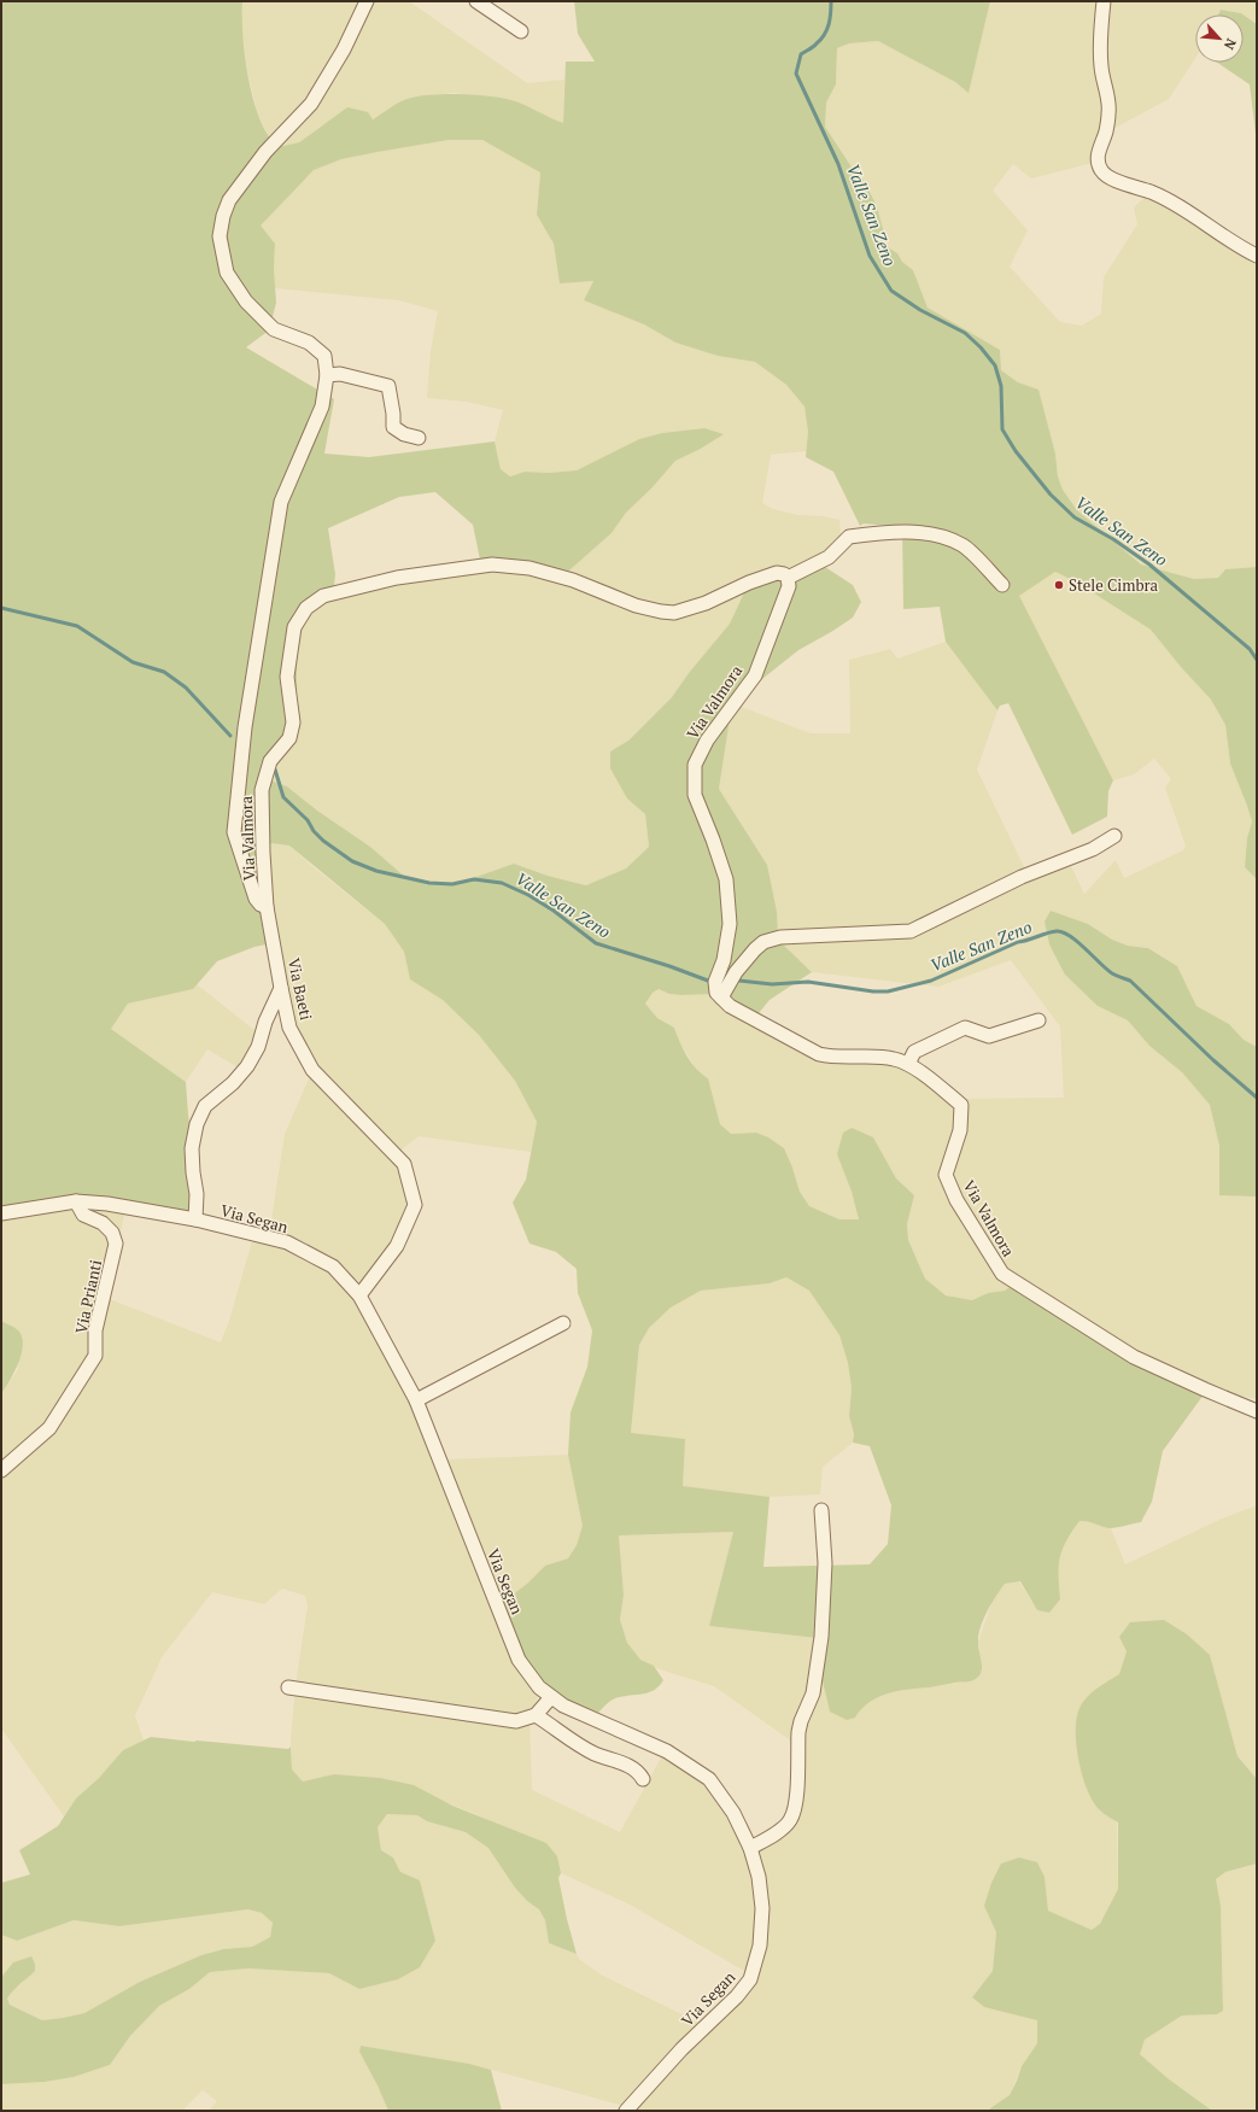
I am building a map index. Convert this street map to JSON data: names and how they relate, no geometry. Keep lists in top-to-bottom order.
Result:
{
  "streets": {
    "street": [
      "Via Valmora",
      "Via Baeti",
      "Via Segan",
      "Via Prianti"
    ]
  },
  "crossings": [
    ["Via Valmora", "Via Baeti"],
    ["Via Baeti", "Via Segan"],
    ["Via Segan", "Via Prianti"]
  ],
  "water": ["Valle San Zeno"],
  "places": ["Stele Cimbra"],
  "north": "bottom right"
}
